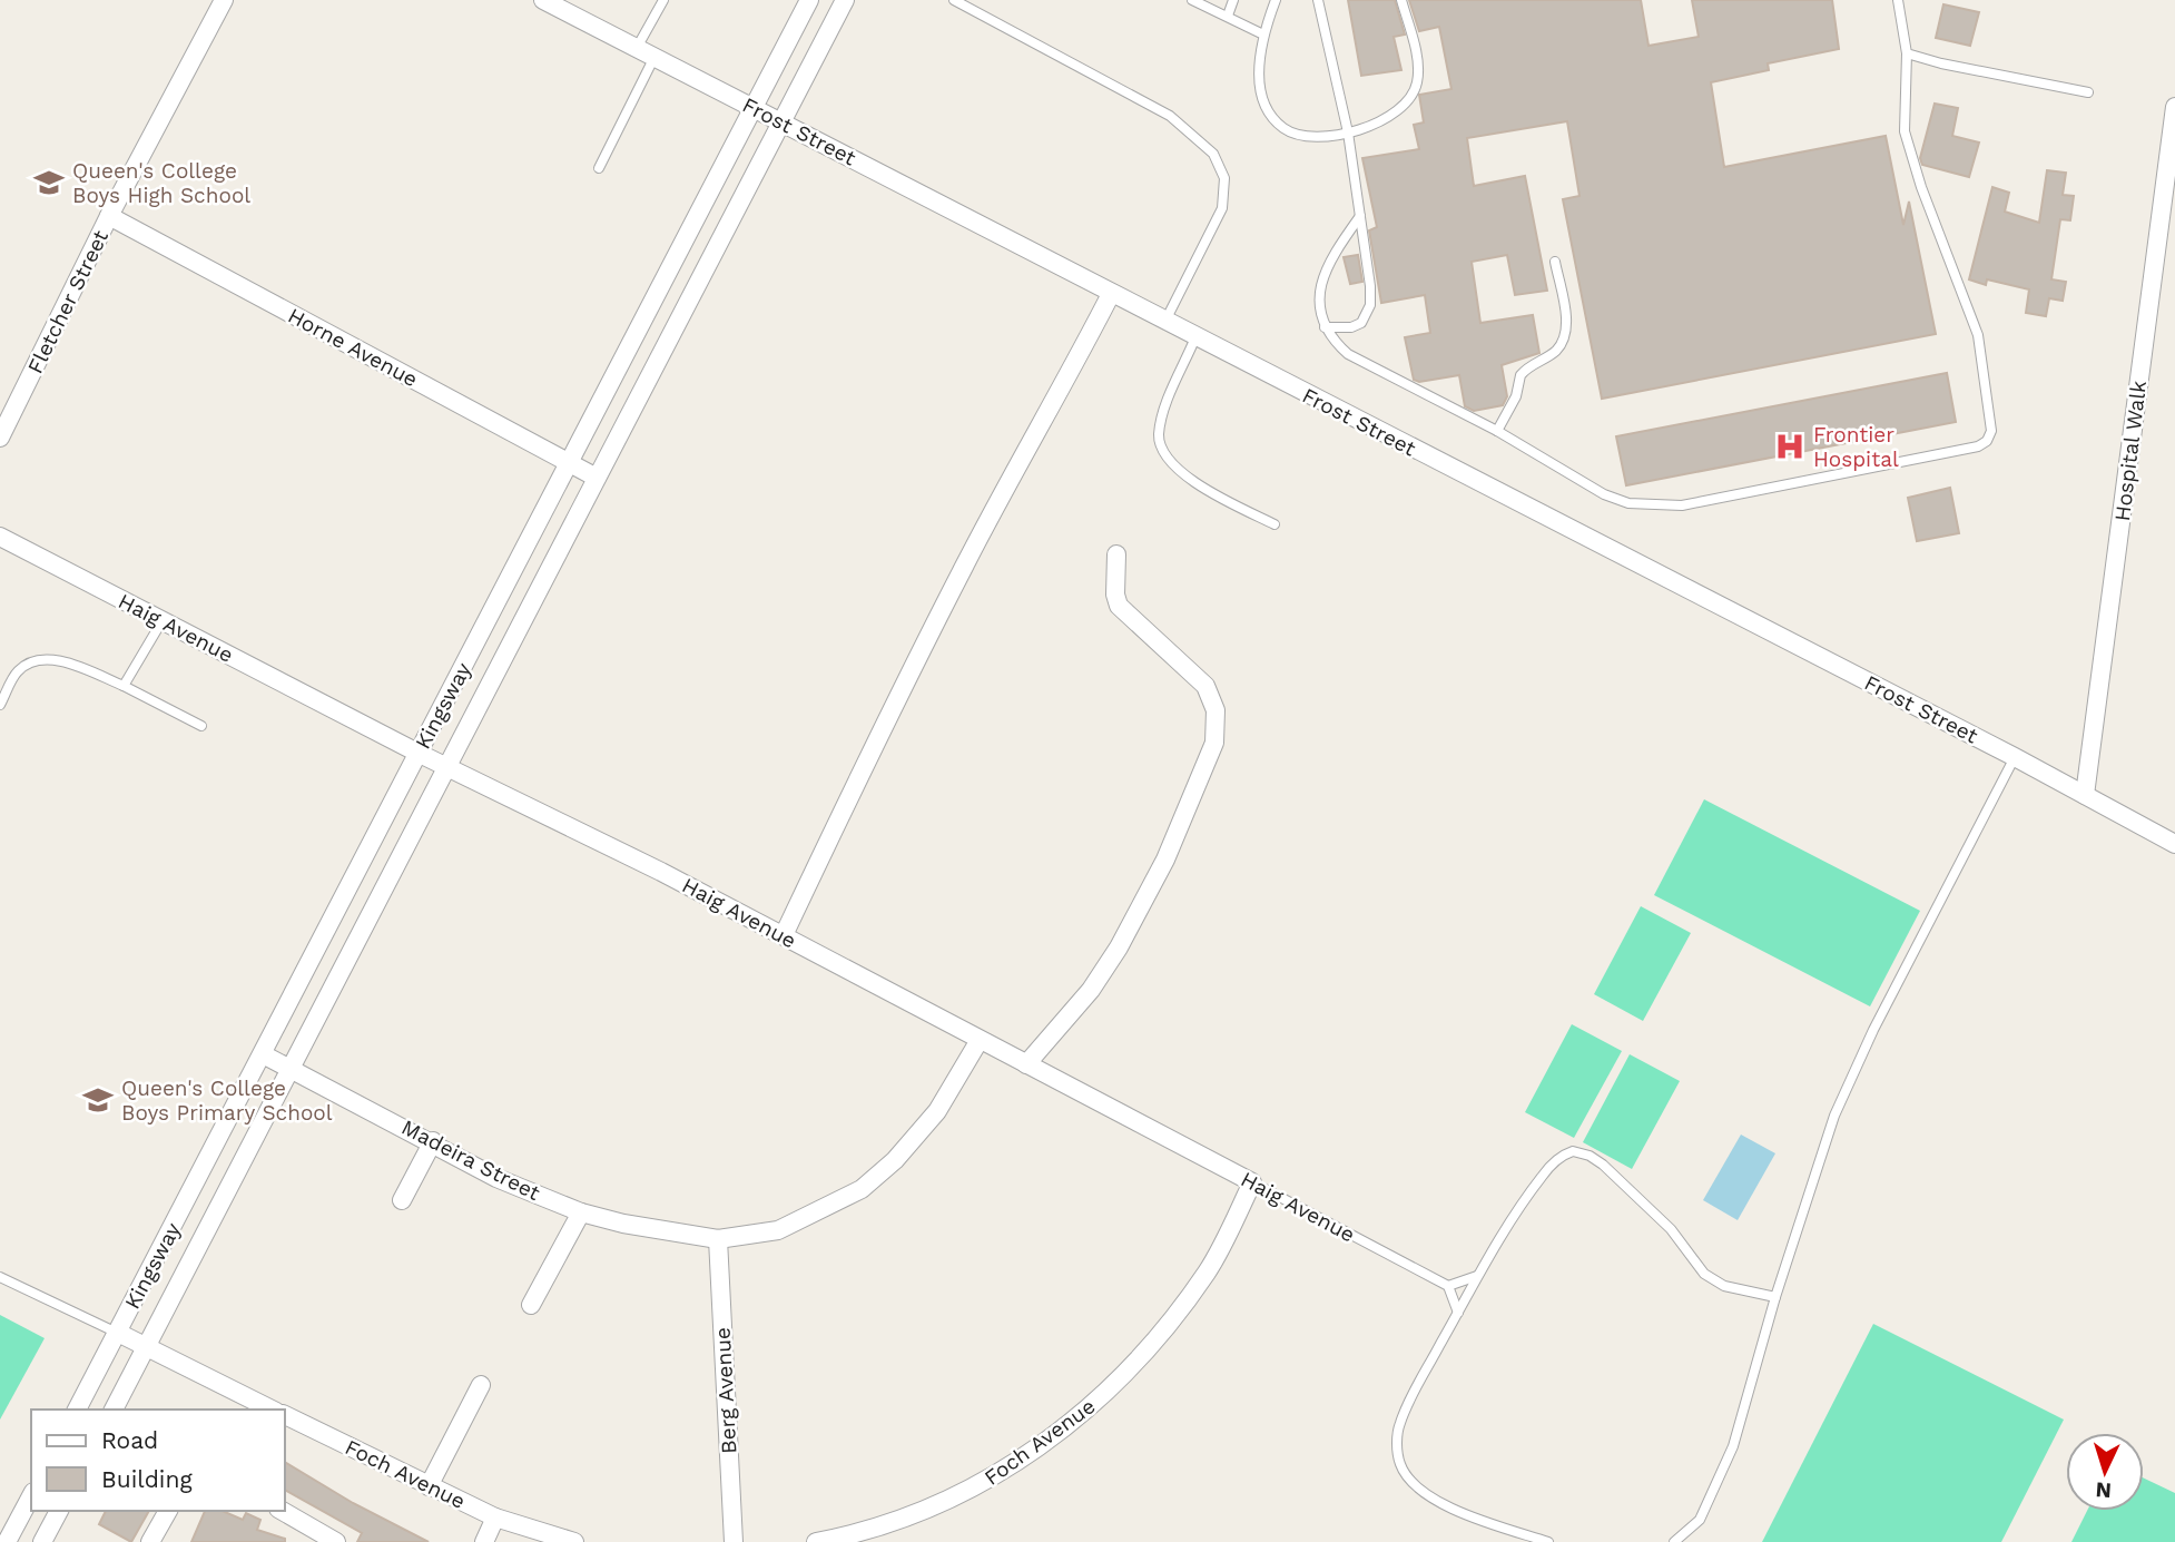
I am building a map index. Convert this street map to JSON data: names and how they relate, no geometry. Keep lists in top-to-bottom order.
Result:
{
  "streets": {
    "street": [
      "Frost Street",
      "Fletcher Street",
      "Horne Avenue",
      "Hospital Walk",
      "Haig Avenue",
      "Kingsway",
      "Madeira Street",
      "Berg Avenue",
      "Foch Avenue"
    ]
  },
  "crossings": [
    ["Frost Street", "Hospital Walk"],
    ["Frost Street", "Kingsway"],
    ["Fletcher Street", "Horne Avenue"],
    ["Horne Avenue", "Kingsway"],
    ["Haig Avenue", "Kingsway"],
    ["Haig Avenue", "Madeira Street"],
    ["Haig Avenue", "Foch Avenue"],
    ["Kingsway", "Madeira Street"],
    ["Madeira Street", "Berg Avenue"]
  ],
  "places": {
    "school or university": ["Queen's College Boys High School", "Queen's College Boys Primary School"],
    "hospital": ["Frontier Hospital"]
  },
  "legend": ["Road", "Building"],
  "north": "bottom"
}
